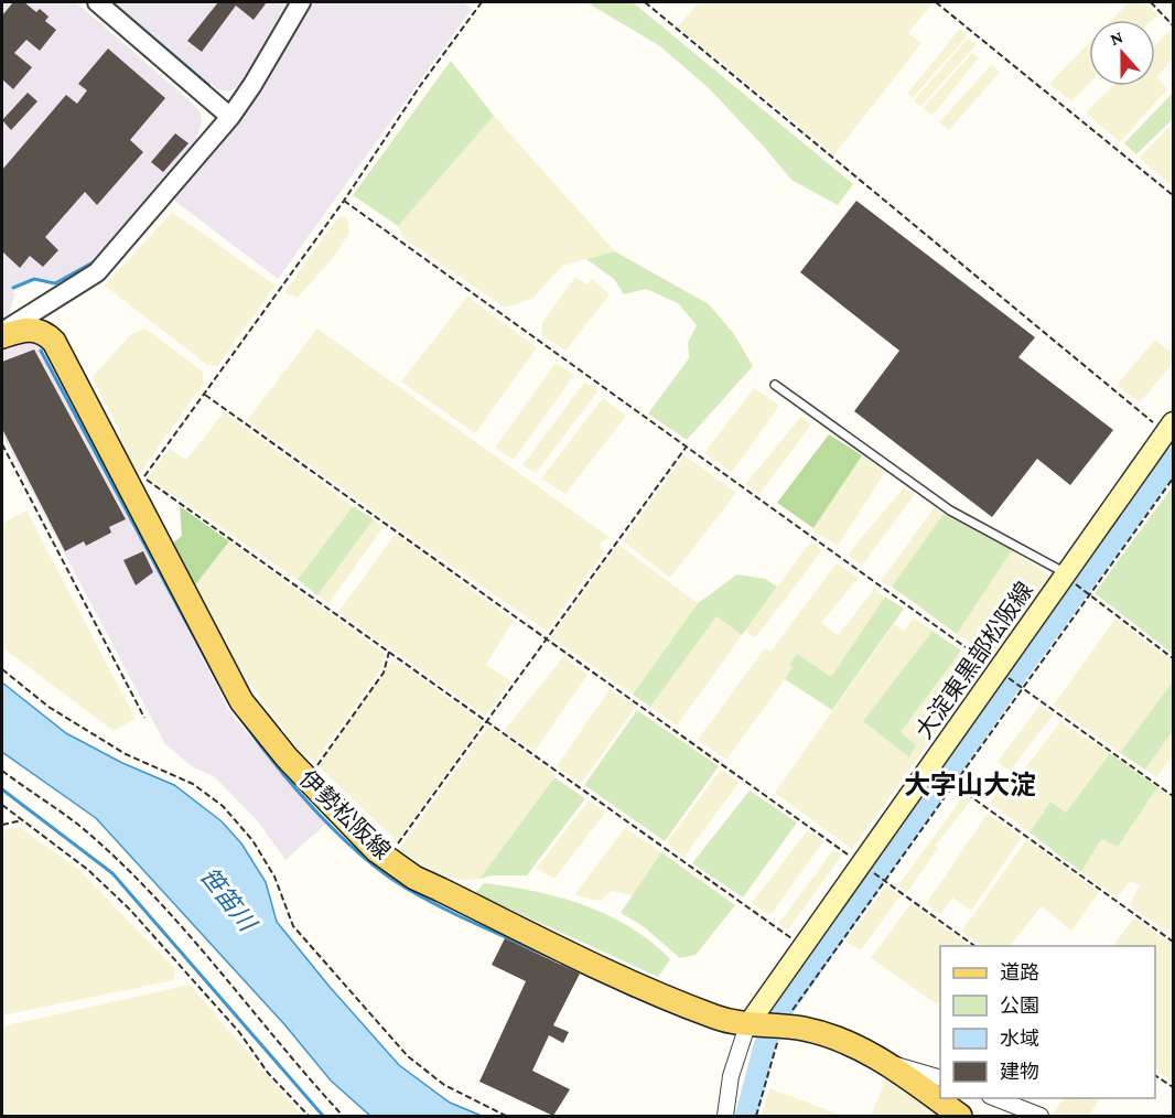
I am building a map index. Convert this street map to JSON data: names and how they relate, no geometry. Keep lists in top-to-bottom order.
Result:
{
  "streets": {
    "main road": ["大淀東黒部松阪線", "伊勢松阪線"]
  },
  "crossings": [
    ["大淀東黒部松阪線", "伊勢松阪線"]
  ],
  "districts": ["大字山大淀"],
  "water": ["笹笛川"],
  "legend": [
    "道路",
    "公園",
    "水域",
    "建物"
  ],
  "north": "top"
}
